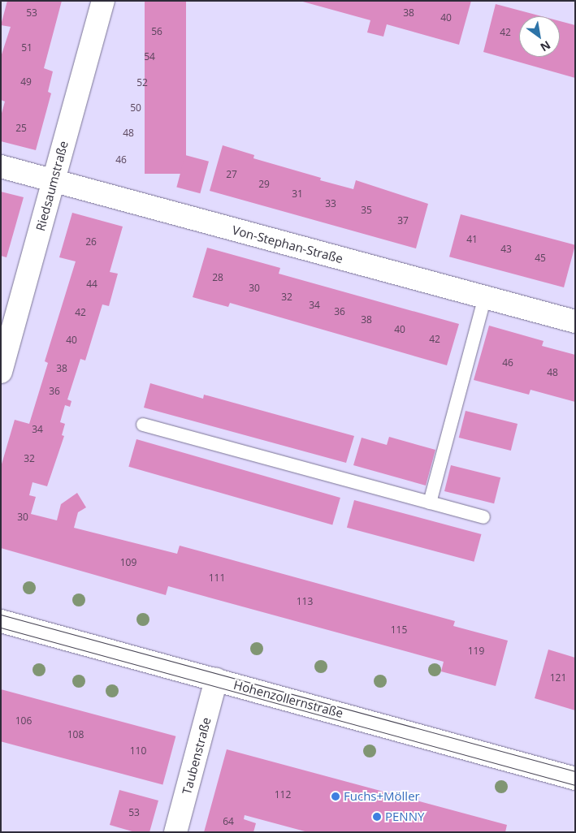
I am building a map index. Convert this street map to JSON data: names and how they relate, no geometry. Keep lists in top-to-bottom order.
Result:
{
  "streets": {
    "street": [
      "Riedsaumstraße",
      "Von-Stephan-Straße",
      "Hohenzollernstraße",
      "Taubenstraße"
    ]
  },
  "crossings": [
    ["Riedsaumstraße", "Von-Stephan-Straße"],
    ["Hohenzollernstraße", "Taubenstraße"]
  ],
  "places": ["Fuchs+Möller", "PENNY"],
  "house_numbers": [
    "53",
    "38",
    "40",
    "56",
    "42",
    "51",
    "54",
    "49",
    "52",
    "50",
    "25",
    "48",
    "46",
    "27",
    "29",
    "31",
    "33",
    "35",
    "37",
    "41",
    "26",
    "43",
    "45",
    "28",
    "44",
    "30",
    "32",
    "34",
    "36",
    "42",
    "38",
    "40",
    "42",
    "40",
    "46",
    "38",
    "48",
    "36",
    "34",
    "32",
    "30",
    "109",
    "111",
    "113",
    "115",
    "119",
    "121",
    "106",
    "108",
    "110",
    "112",
    "53",
    "64"
  ],
  "north": "bottom right"
}
